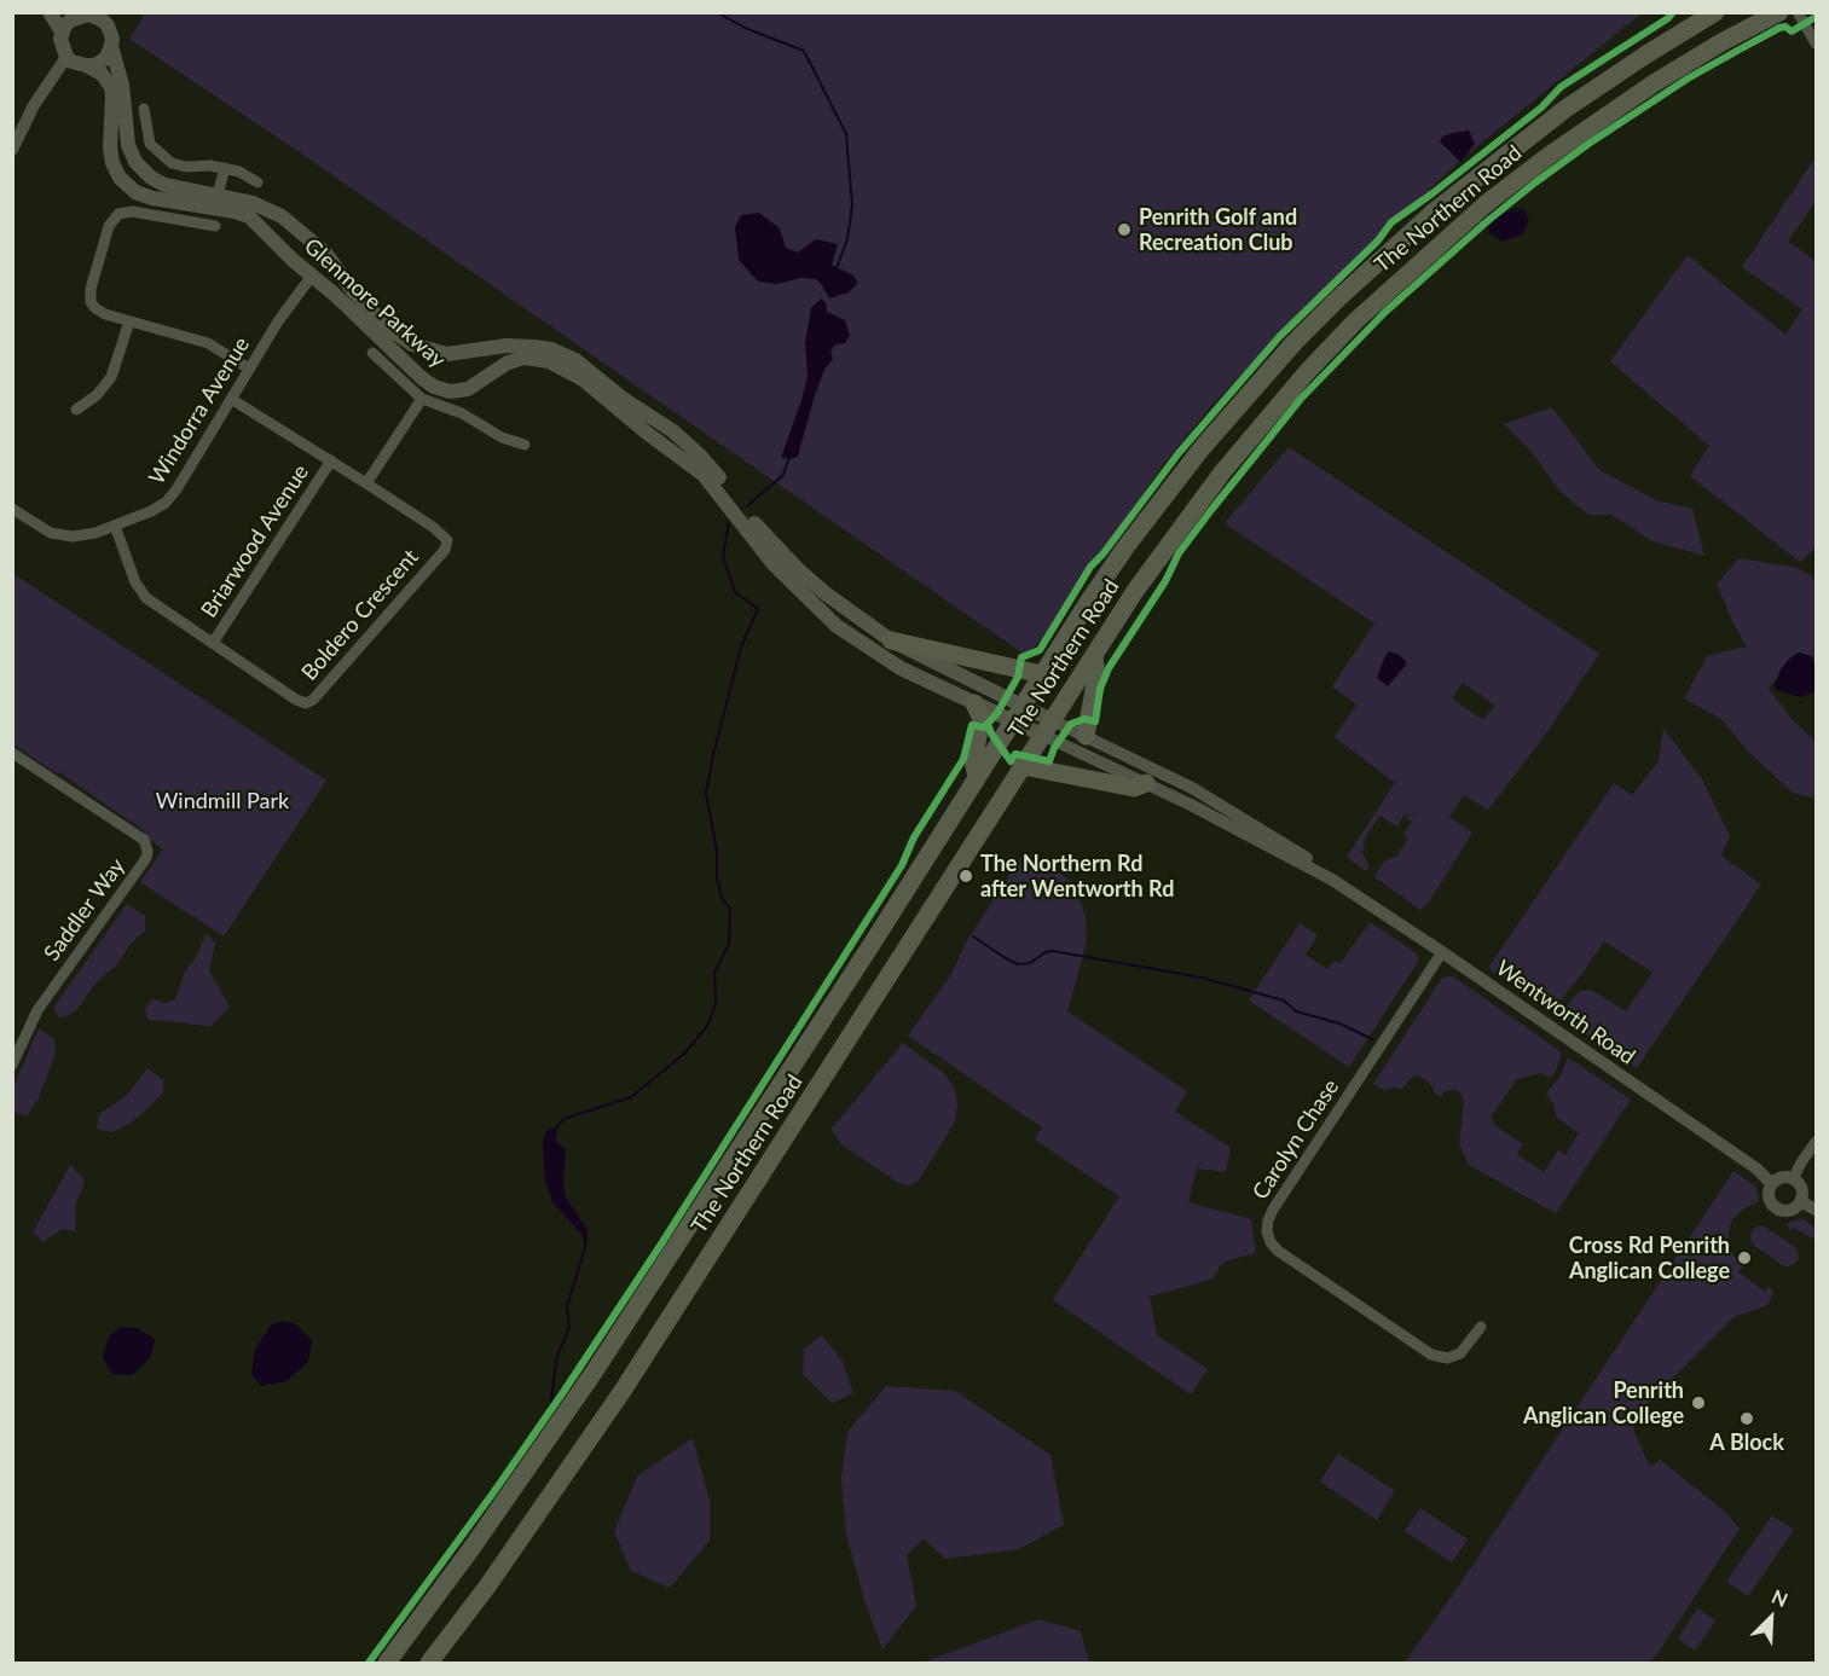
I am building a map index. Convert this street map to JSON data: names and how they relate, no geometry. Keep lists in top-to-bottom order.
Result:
{
  "streets": {
    "highway": ["The Northern Road"],
    "main road": ["Glenmore Parkway"],
    "street": [
      "Windorra Avenue",
      "Briarwood Avenue",
      "Boldero Crescent",
      "Saddler Way",
      "Wentworth Road",
      "Carolyn Chase"
    ]
  },
  "crossings": [
    ["The Northern Road", "Glenmore Parkway"],
    ["The Northern Road", "Wentworth Road"],
    ["Glenmore Parkway", "Windorra Avenue"],
    ["Glenmore Parkway", "Wentworth Road"],
    ["Windorra Avenue", "Boldero Crescent"],
    ["Briarwood Avenue", "Boldero Crescent"],
    ["Wentworth Road", "Carolyn Chase"]
  ],
  "parks": ["Windmill Park"],
  "places": [
    "Penrith Golf and Recreation Club",
    "The Northern Rd after Wentworth Rd",
    "Cross Rd Penrith Anglican College",
    "Penrith Anglican College",
    "A Block"
  ],
  "north": "top right"
}
